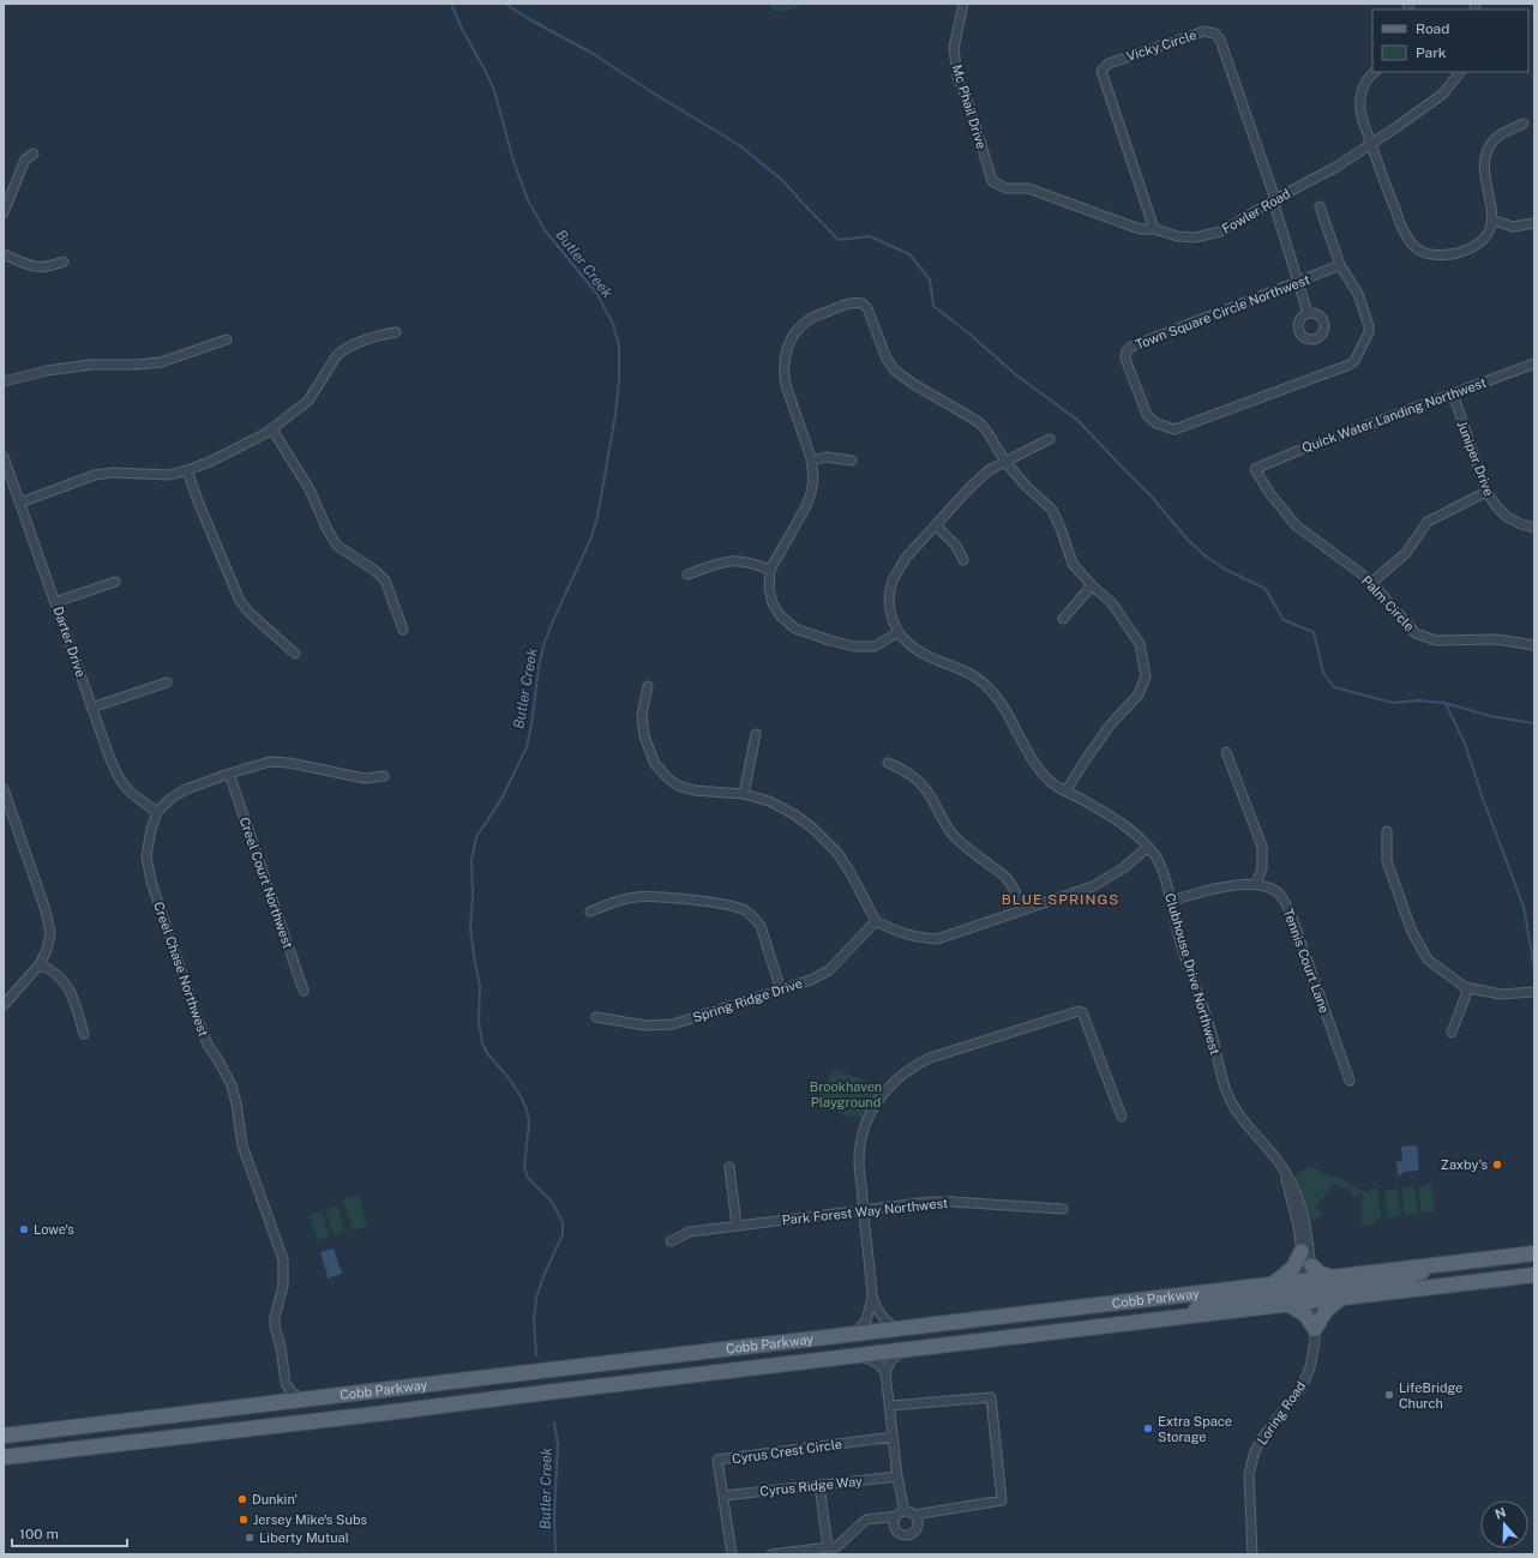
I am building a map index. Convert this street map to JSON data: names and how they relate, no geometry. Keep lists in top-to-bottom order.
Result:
{
  "streets": {
    "main road": ["Cobb Parkway"],
    "street": [
      "Vicky Circle",
      "Mc Phail Drive",
      "Fowler Road",
      "Town Square Circle Northwest",
      "Quick Water Landing Northwest",
      "Juniper Drive",
      "Palm Circle",
      "Darter Drive",
      "Creel Court Northwest",
      "Tennis Court Lane",
      "Creel Chase Northwest",
      "Clubhouse Drive Northwest",
      "Spring Ridge Drive",
      "Park Forest Way Northwest",
      "Loring Road",
      "Cyrus Crest Circle",
      "Cyrus Ridge Way"
    ]
  },
  "crossings": [
    ["Vicky Circle", "Fowler Road"],
    ["Mc Phail Drive", "Fowler Road"],
    ["Quick Water Landing Northwest", "Juniper Drive"],
    ["Quick Water Landing Northwest", "Palm Circle"],
    ["Darter Drive", "Creel Chase Northwest"],
    ["Tennis Court Lane", "Clubhouse Drive Northwest"],
    ["Creel Chase Northwest", "Cobb Parkway"],
    ["Clubhouse Drive Northwest", "Cobb Parkway"],
    ["Clubhouse Drive Northwest", "Loring Road"],
    ["Cobb Parkway", "Loring Road"],
    ["Cyrus Crest Circle", "Cyrus Ridge Way"]
  ],
  "districts": ["BLUE SPRINGS"],
  "water": ["Butler Creek"],
  "parks": ["Brookhaven Playground"],
  "places": [
    "Zaxby's",
    "Lowe's",
    "LifeBridge Church",
    "Extra Space Storage",
    "Dunkin'",
    "Jersey Mike's Subs",
    "Liberty Mutual"
  ],
  "legend": ["Road", "Park"],
  "scale_bar": "100 m",
  "north": "top"
}
